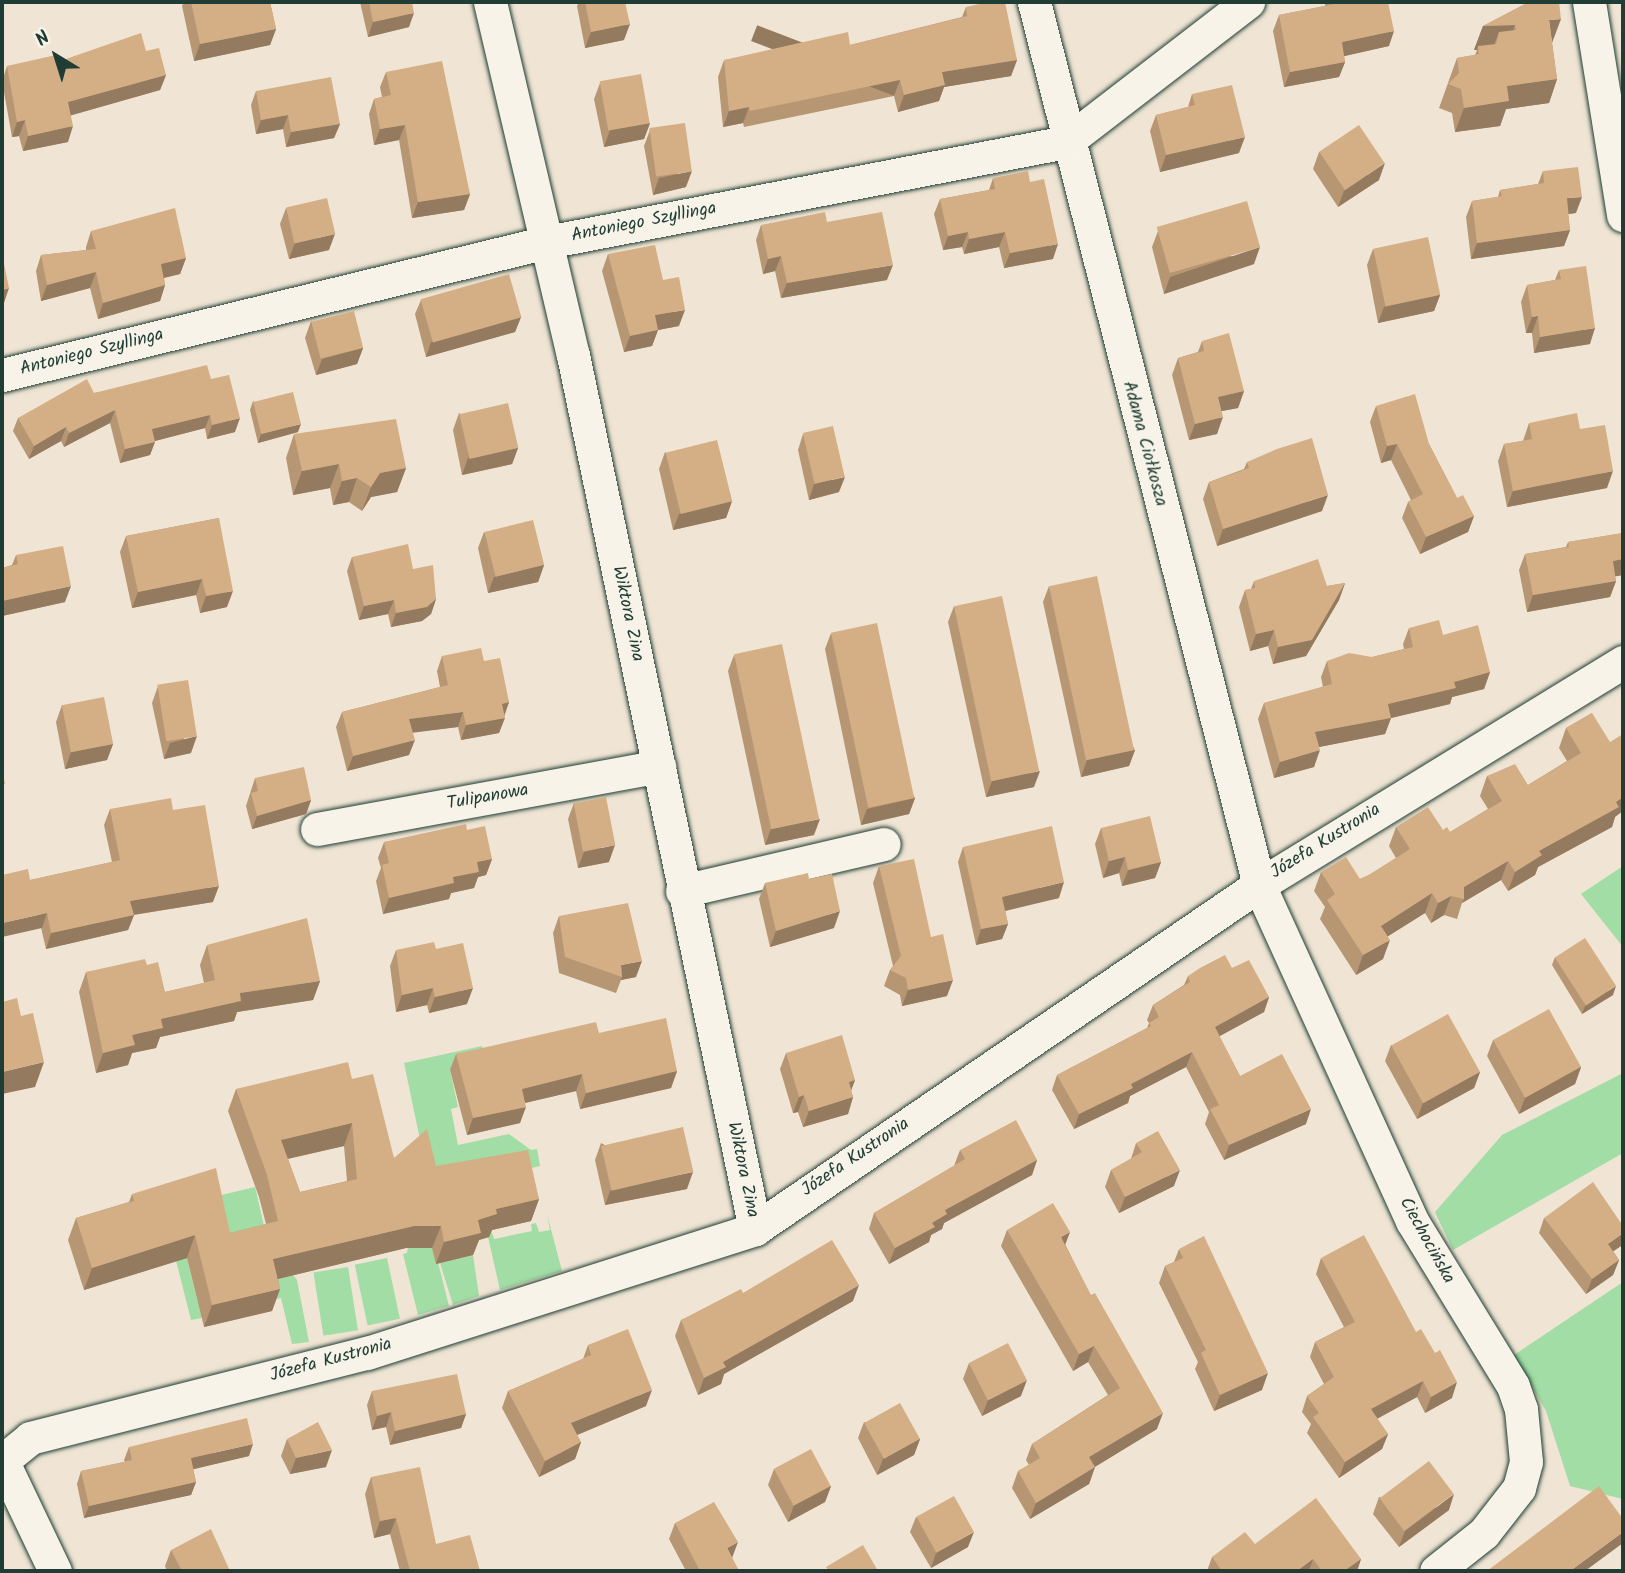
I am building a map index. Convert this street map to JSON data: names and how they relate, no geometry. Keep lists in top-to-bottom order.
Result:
{
  "streets": {
    "street": [
      "Antoniego Szyllinga",
      "Adama Ciołkosza",
      "Wiktora Zina",
      "Tulipanowa",
      "Józefa Kustronia",
      "Ciechocińska"
    ]
  },
  "crossings": [
    ["Antoniego Szyllinga", "Adama Ciołkosza"],
    ["Antoniego Szyllinga", "Wiktora Zina"],
    ["Adama Ciołkosza", "Józefa Kustronia"],
    ["Adama Ciołkosza", "Ciechocińska"],
    ["Wiktora Zina", "Tulipanowa"],
    ["Wiktora Zina", "Józefa Kustronia"],
    ["Józefa Kustronia", "Ciechocińska"]
  ],
  "north": "top left"
}
